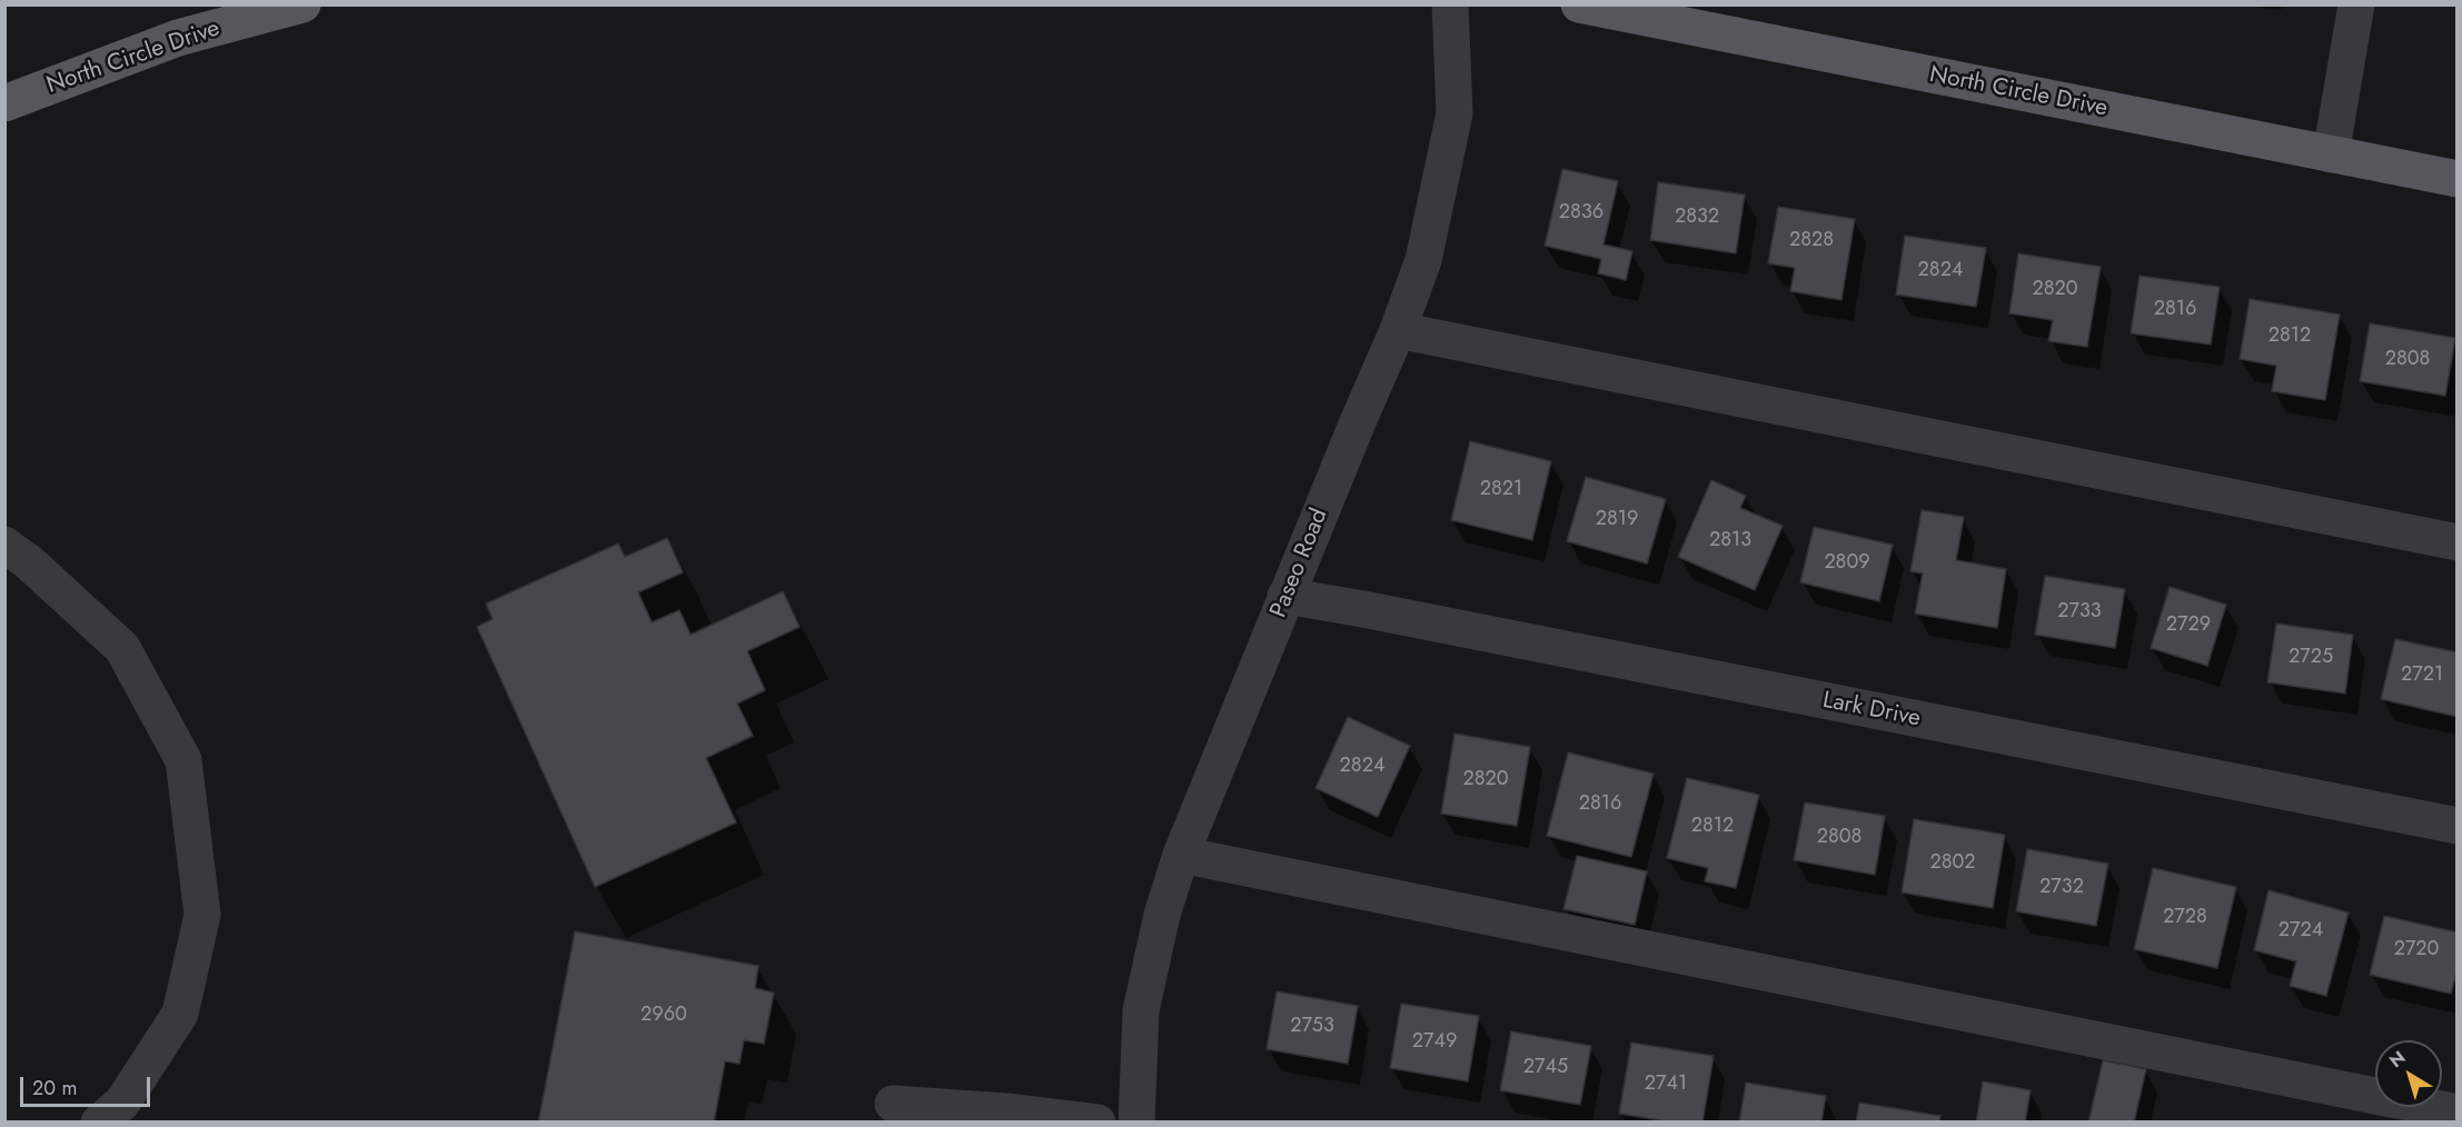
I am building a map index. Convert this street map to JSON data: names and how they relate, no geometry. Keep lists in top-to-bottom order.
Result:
{
  "streets": {
    "main road": ["North Circle Drive"],
    "street": ["Paseo Road", "Lark Drive"]
  },
  "crossings": [
    ["Paseo Road", "Lark Drive"]
  ],
  "house_numbers": [
    "2836",
    "2832",
    "2828",
    "2824",
    "2820",
    "2816",
    "2812",
    "2808",
    "2821",
    "2819",
    "2813",
    "2809",
    "2733",
    "2729",
    "2725",
    "2721",
    "2824",
    "2820",
    "2816",
    "2812",
    "2808",
    "2802",
    "2732",
    "2728",
    "2724",
    "2720",
    "2960",
    "2753",
    "2749",
    "2745",
    "2741"
  ],
  "scale_bar": "20 m",
  "north": "top left"
}
